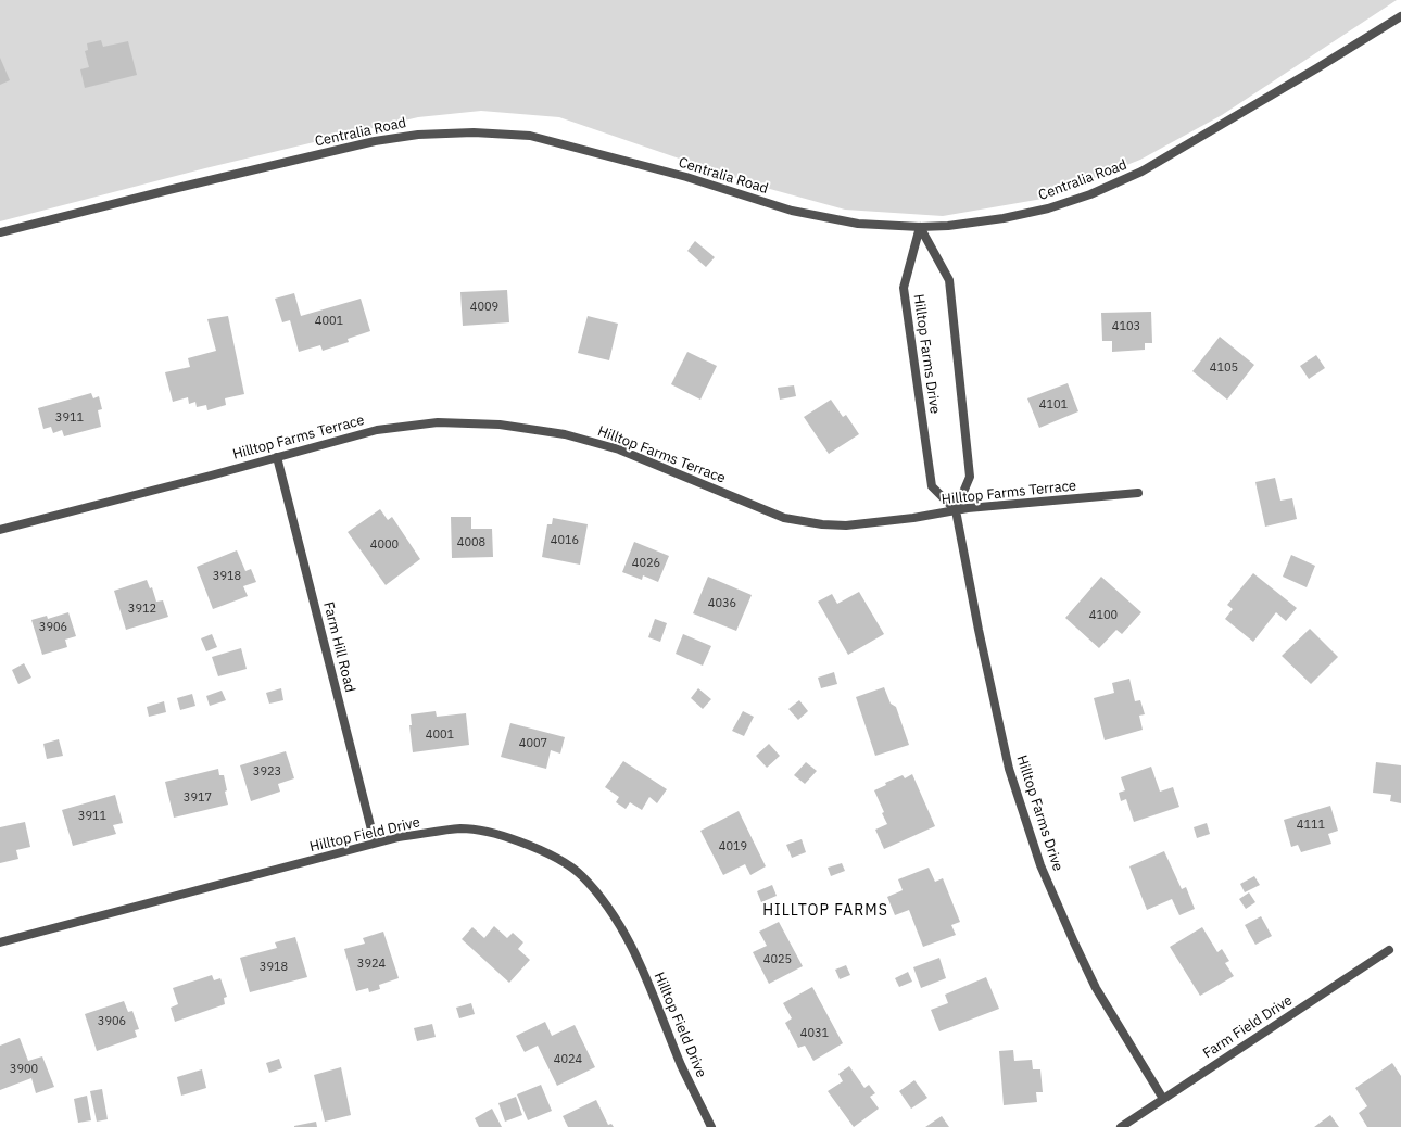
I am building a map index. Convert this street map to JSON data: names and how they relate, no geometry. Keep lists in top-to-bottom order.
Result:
{
  "streets": {
    "street": [
      "Centralia Road",
      "Hilltop Farms Drive",
      "Hilltop Farms Terrace",
      "Farm Hill Road",
      "Hilltop Field Drive",
      "Farm Field Drive"
    ]
  },
  "crossings": [
    ["Centralia Road", "Hilltop Farms Drive"],
    ["Hilltop Farms Drive", "Hilltop Farms Terrace"],
    ["Hilltop Farms Drive", "Farm Field Drive"],
    ["Hilltop Farms Terrace", "Farm Hill Road"],
    ["Farm Hill Road", "Hilltop Field Drive"]
  ],
  "districts": ["HILLTOP FARMS"],
  "house_numbers": [
    "4009",
    "4001",
    "4103",
    "4105",
    "4101",
    "3911",
    "4016",
    "4008",
    "4000",
    "4026",
    "3918",
    "4036",
    "3912",
    "4100",
    "3906",
    "4001",
    "4007",
    "3923",
    "3917",
    "3911",
    "4111",
    "4019",
    "4025",
    "3924",
    "3918",
    "3906",
    "4031",
    "4024",
    "3900"
  ]
}
